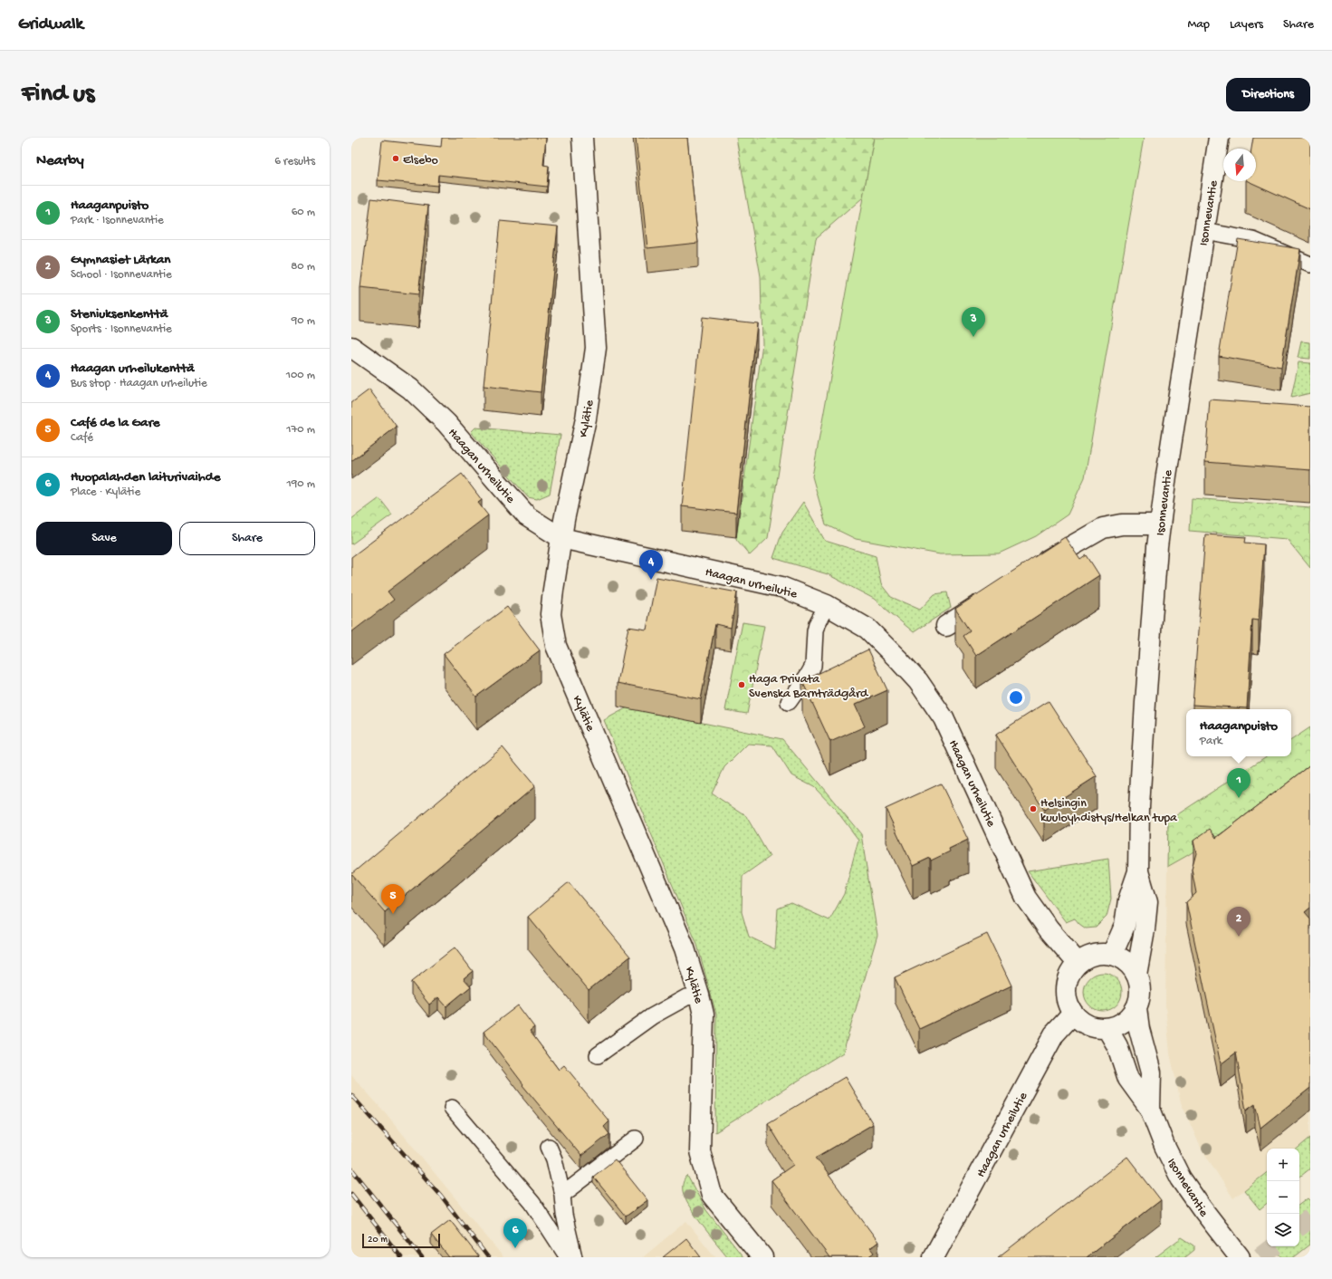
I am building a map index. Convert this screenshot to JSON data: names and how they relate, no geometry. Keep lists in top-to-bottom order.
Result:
{
  "streets": {
    "street": ["Isonnevantie", "Kylätie", "Haagan urheilutie"]
  },
  "crossings": [
    ["Isonnevantie", "Haagan urheilutie"],
    ["Kylätie", "Haagan urheilutie"]
  ],
  "places": ["Elsebo", "Haga Privata Svenska Barnträdgård", "Helsingin kuuloyhdistys/Helkan tupa"],
  "scale_bar": "20 m",
  "north": "bottom",
  "page": {
    "header": "Gridwalk",
    "nav": ["Map", "Layers", "Share"],
    "buttons": [
      "Directions",
      ["Save", "Share"]
    ],
    "title": "Find us",
    "heading": ["Nearby", "6 results"],
    "list": [
      {
        "mark": "1",
        "name": "Haaganpuisto",
        "note": "Park · Isonnevantie",
        "value": "60 m"
      },
      {
        "mark": "2",
        "name": "Gymnasiet Lärkan",
        "note": "School · Isonnevantie",
        "value": "80 m"
      },
      {
        "mark": "3",
        "name": "Steniuksenkenttä",
        "note": "Sports · Isonnevantie",
        "value": "90 m"
      },
      {
        "mark": "4",
        "name": "Haagan urheilukenttä",
        "note": "Bus stop · Haagan urheilutie",
        "value": "100 m"
      },
      {
        "mark": "5",
        "name": "Café de la Gare",
        "note": "Café",
        "value": "170 m"
      },
      {
        "mark": "6",
        "name": "Huopalahden laiturivaihde",
        "note": "Place · Kylätie",
        "value": "190 m"
      }
    ],
    "pins": [
      "3",
      "4",
      "1",
      "5",
      "2",
      "6"
    ],
    "popup": ["Haaganpuisto", "Park"],
    "map_buttons": ["+", "−"],
    "scale": "20 m"
  }
}
